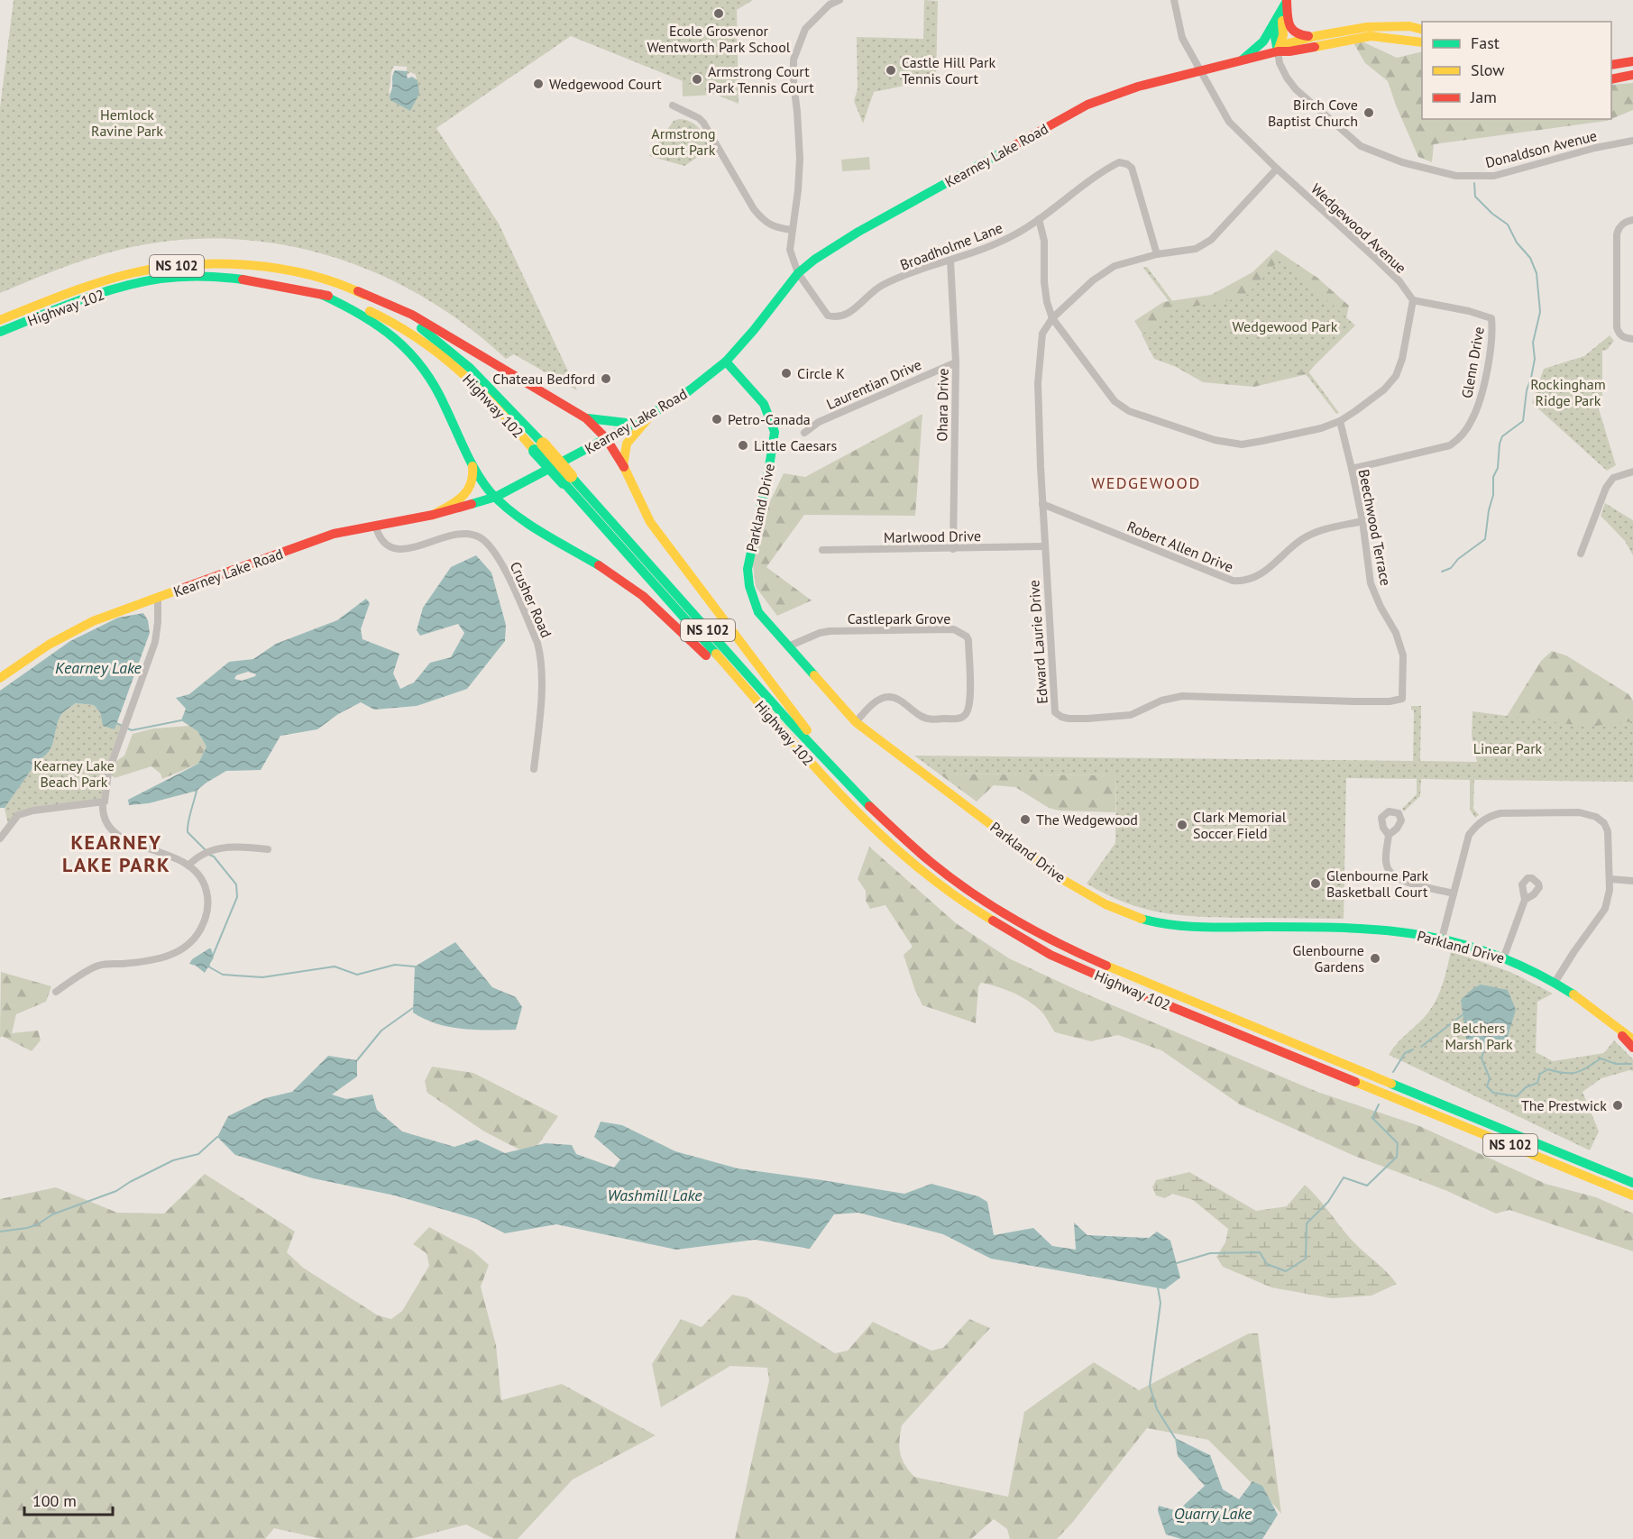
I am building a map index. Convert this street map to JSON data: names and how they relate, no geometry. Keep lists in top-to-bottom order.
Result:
{
  "streets": {
    "main road": [
      "Kearney Lake Road",
      "NS 102",
      "Highway 102",
      "Parkland Drive"
    ],
    "street": [
      "Donaldson Avenue",
      "Wedgewood Avenue",
      "Broadholme Lane",
      "Glenn Drive",
      "Laurentian Drive",
      "Ohara Drive",
      "Beechwood Terrace",
      "Marlwood Drive",
      "Robert Allen Drive",
      "Crusher Road",
      "Castlepark Grove",
      "Edward Laurie Drive"
    ]
  },
  "crossings": [
    ["Donaldson Avenue", "Kearney Lake Road"],
    ["Kearney Lake Road", "Wedgewood Avenue"],
    ["Kearney Lake Road", "Broadholme Lane"],
    ["Kearney Lake Road", "Parkland Drive"],
    ["Kearney Lake Road", "Crusher Road"],
    ["Wedgewood Avenue", "Glenn Drive"],
    ["Broadholme Lane", "Ohara Drive"],
    ["Glenn Drive", "Beechwood Terrace"],
    ["Laurentian Drive", "Ohara Drive"],
    ["Ohara Drive", "Marlwood Drive"],
    ["Parkland Drive", "Castlepark Grove"],
    ["Beechwood Terrace", "Robert Allen Drive"],
    ["Beechwood Terrace", "Edward Laurie Drive"],
    ["Marlwood Drive", "Edward Laurie Drive"],
    ["Robert Allen Drive", "Edward Laurie Drive"]
  ],
  "districts": ["WEDGEWOOD", "KEARNEY LAKE PARK"],
  "water": ["Kearney Lake", "Washmill Lake", "Quarry Lake"],
  "parks": [
    "Hemlock Ravine Park",
    "Armstrong Court Park",
    "Wedgewood Park",
    "Rockingham Ridge Park",
    "Linear Park",
    "Kearney Lake Beach Park",
    "Belchers Marsh Park"
  ],
  "places": [
    "Ecole Grosvenor Wentworth Park School",
    "Castle Hill Park Tennis Court",
    "Armstrong Court Park Tennis Court",
    "Wedgewood Court",
    "Birch Cove Baptist Church",
    "Circle K",
    "Chateau Bedford",
    "Petro-Canada",
    "Little Caesars",
    "The Wedgewood",
    "Clark Memorial Soccer Field",
    "Glenbourne Park Basketball Court",
    "Glenbourne Gardens",
    "The Prestwick"
  ],
  "legend": ["Fast", "Slow", "Jam"],
  "scale_bar": "100 m"
}
